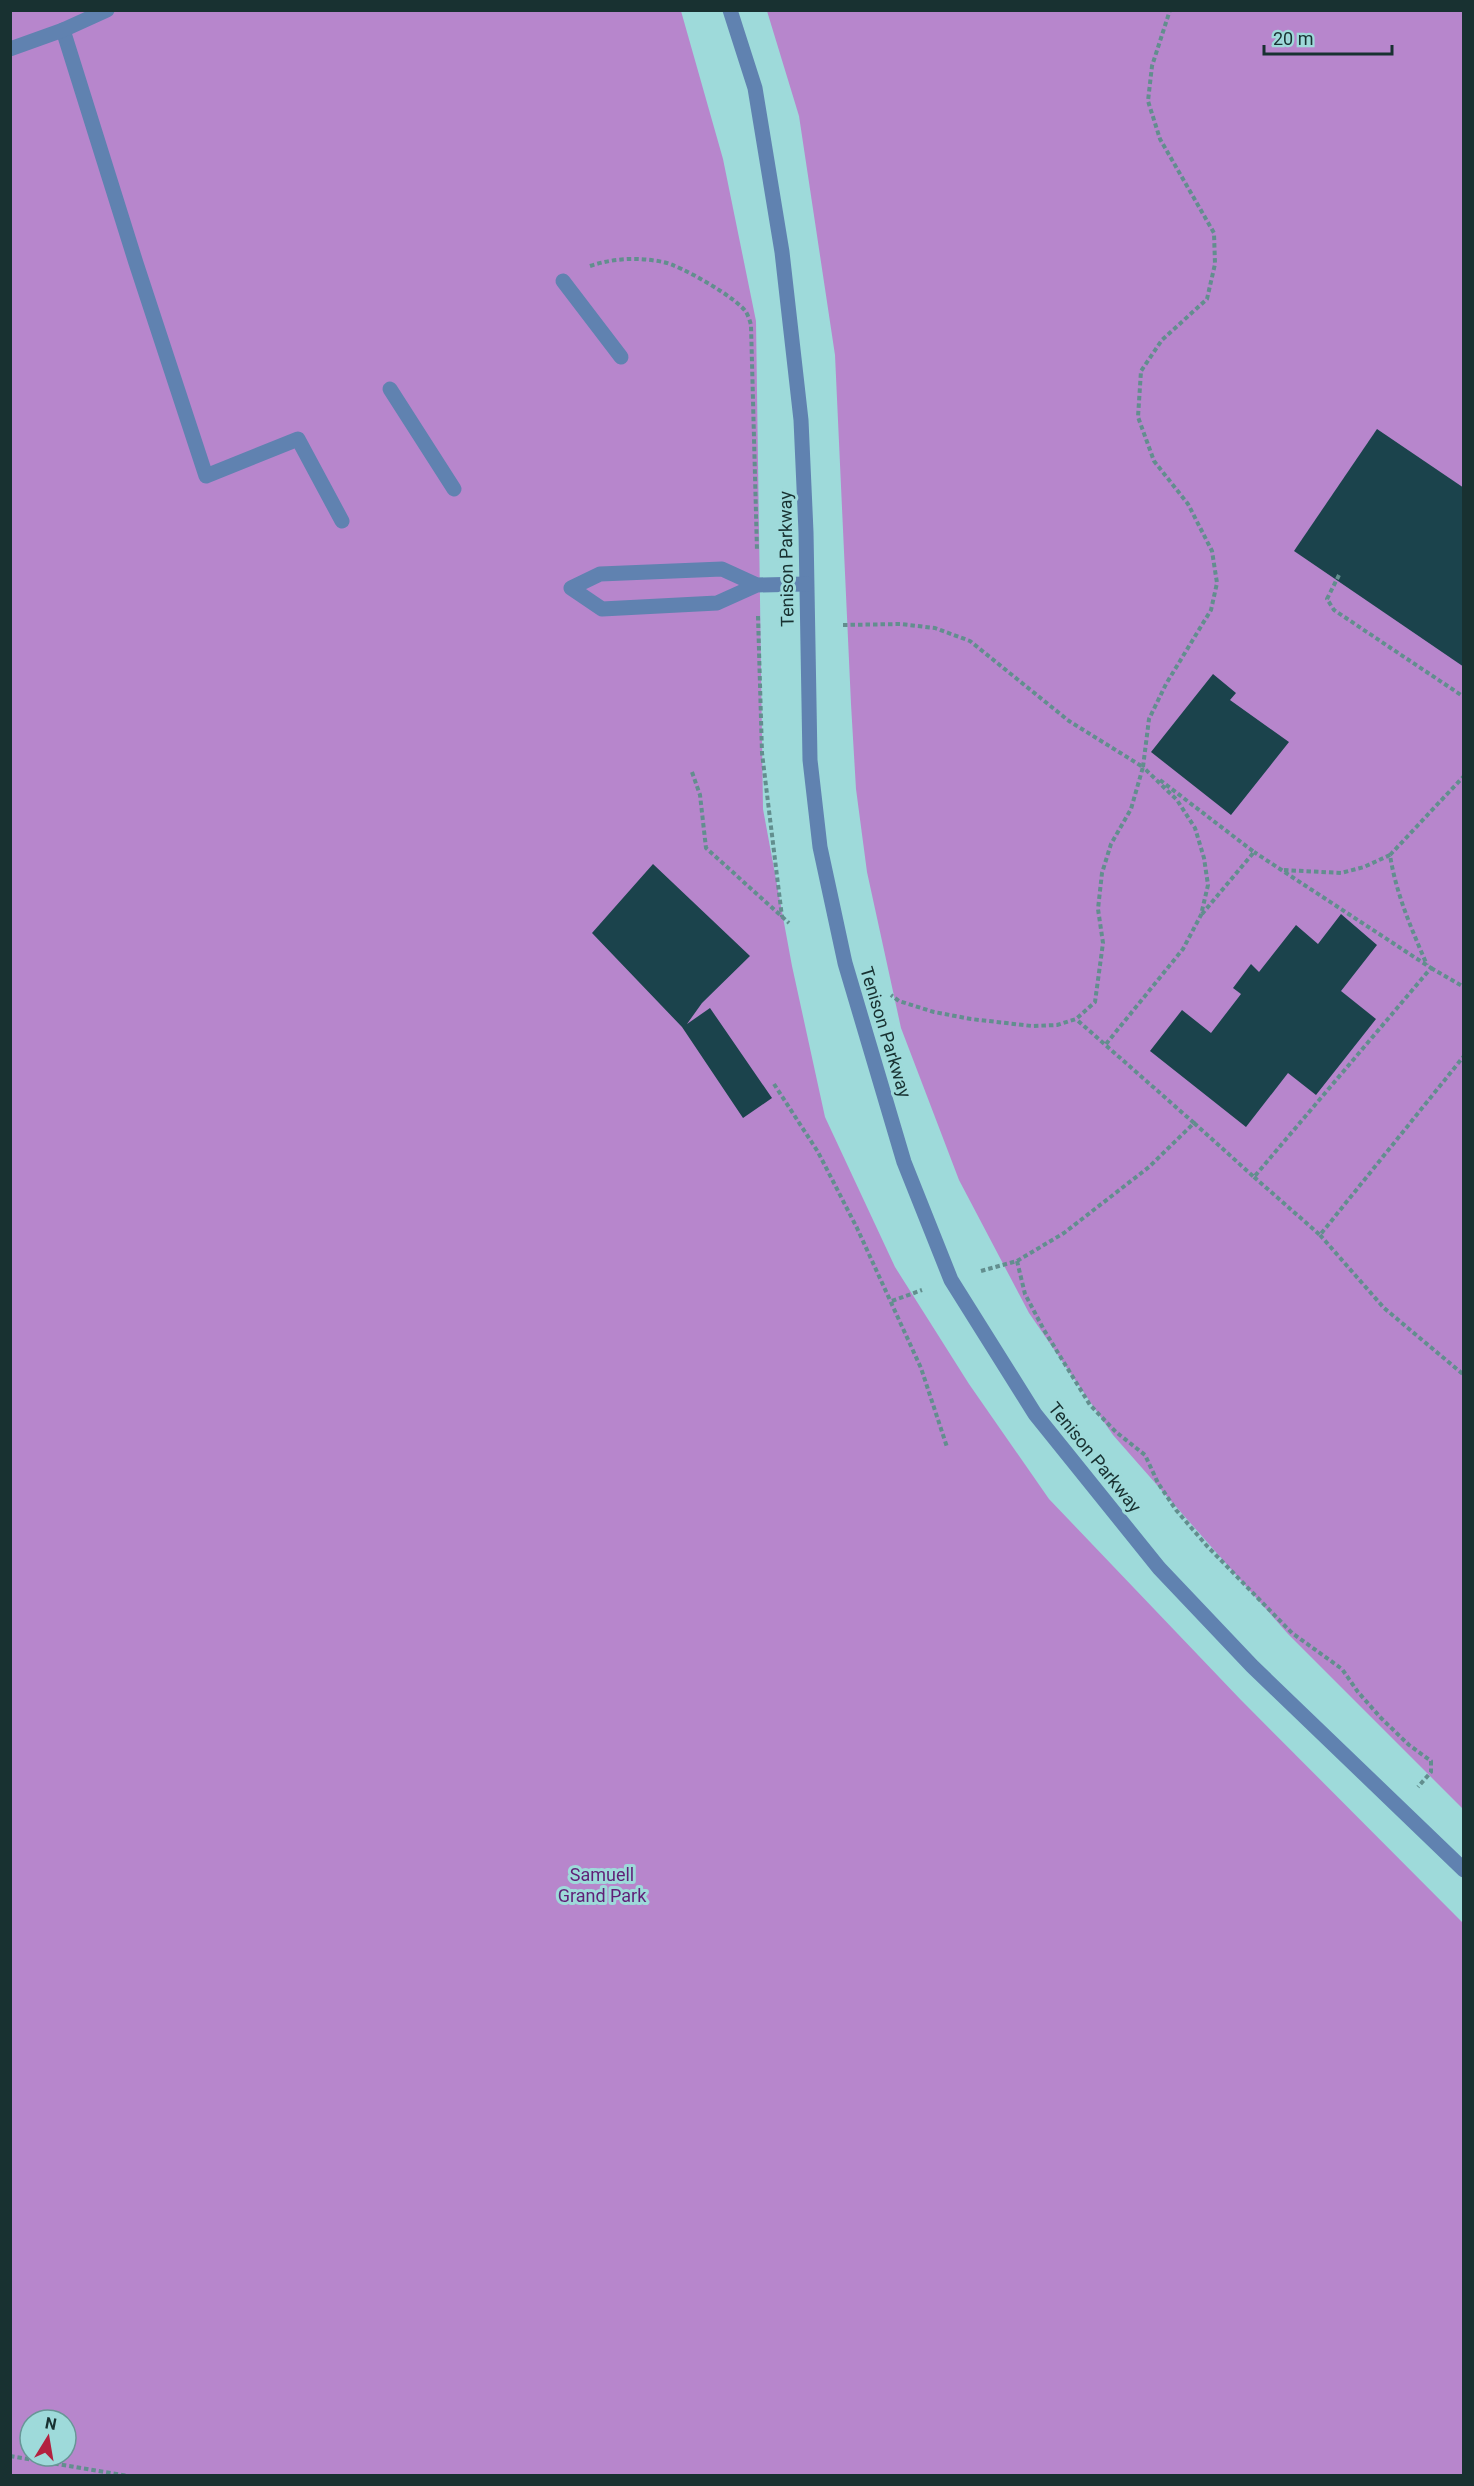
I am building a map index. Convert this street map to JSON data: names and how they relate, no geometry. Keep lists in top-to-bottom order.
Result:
{
  "streets": {
    "street": ["Tenison Parkway"]
  },
  "parks": ["Samuell Grand Park"],
  "scale_bar": "20 m",
  "north": "top"
}
